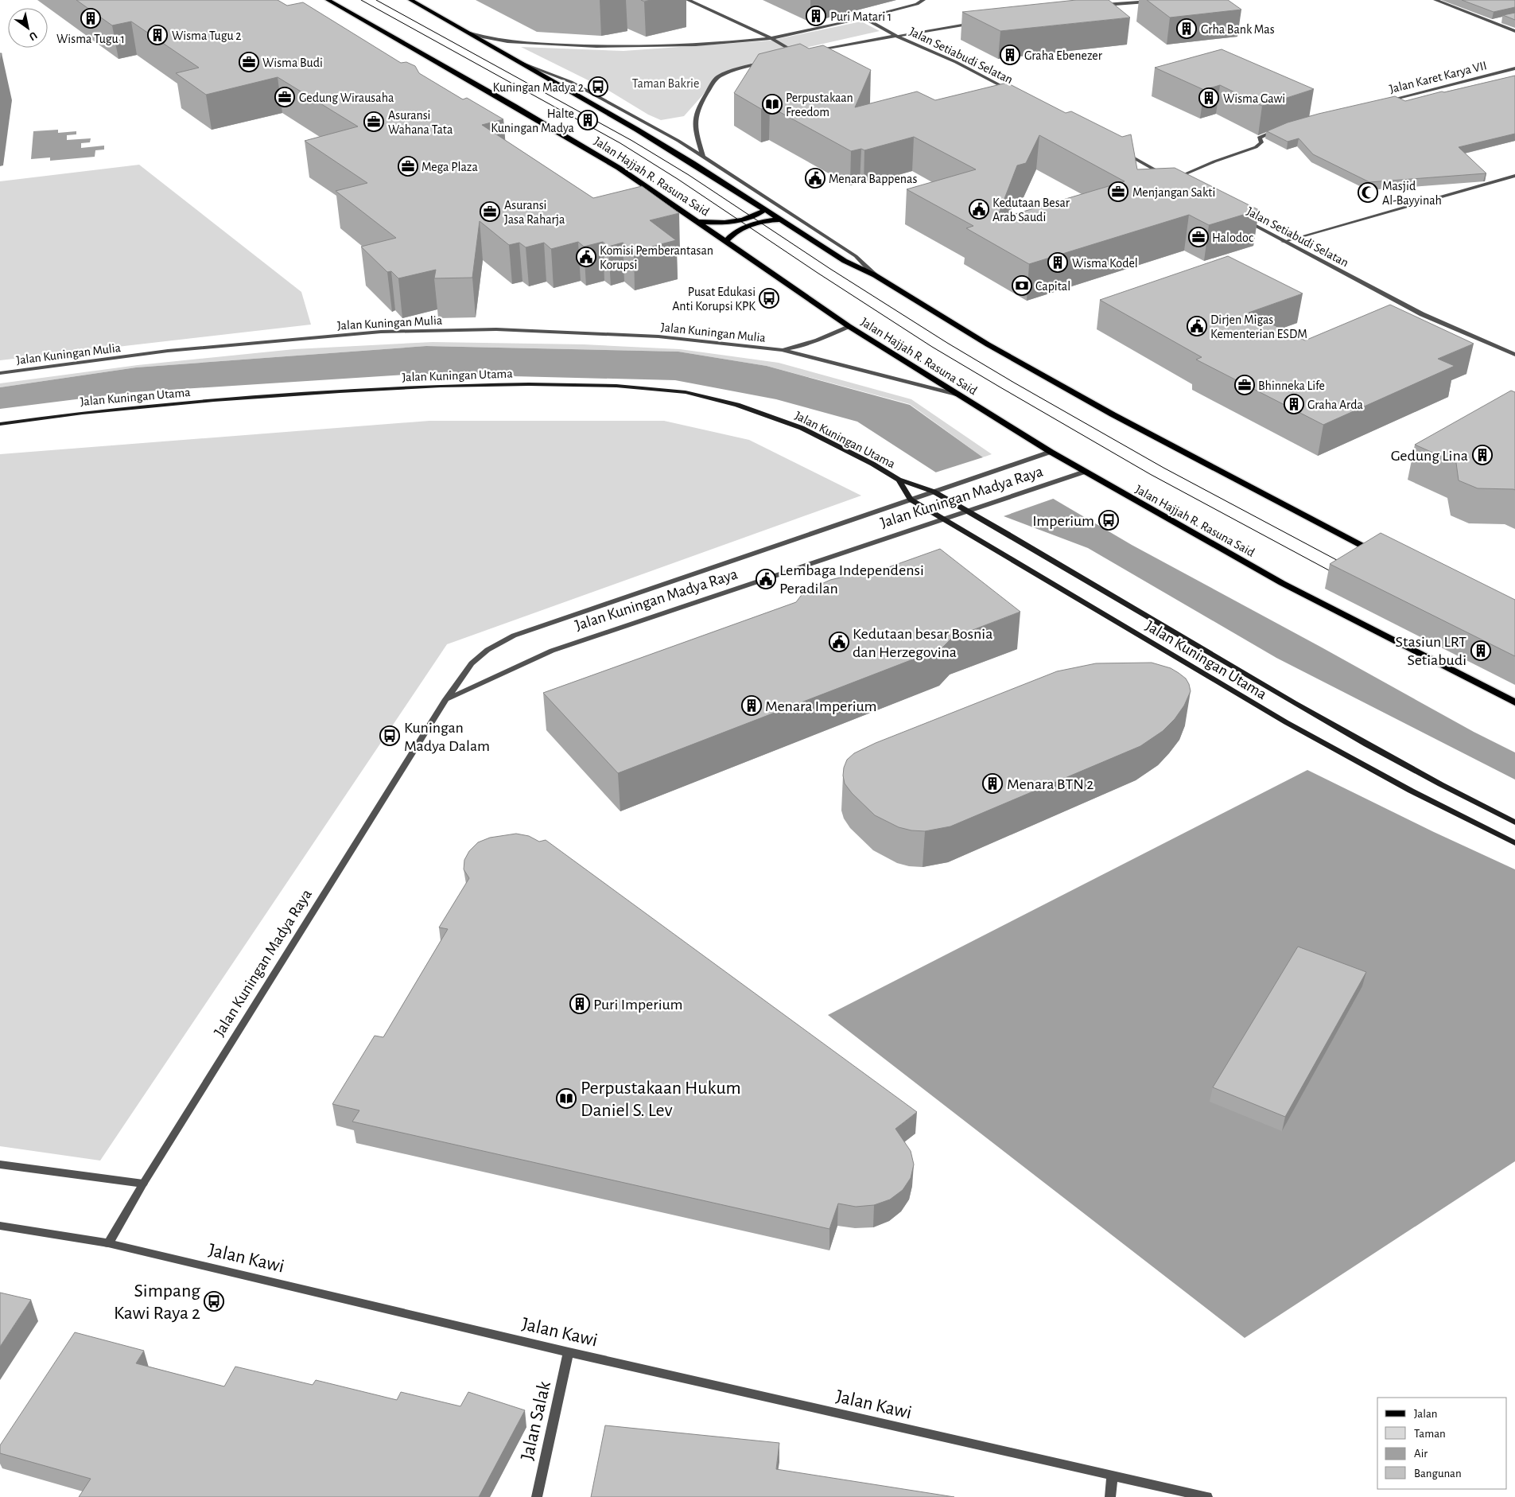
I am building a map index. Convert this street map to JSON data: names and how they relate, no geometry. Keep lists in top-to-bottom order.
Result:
{
  "streets": {
    "main road": ["Jalan Hajjah R. Rasuna Said", "Jalan Kuningan Utama"],
    "street": [
      "Jalan Setiabudi Selatan",
      "Jalan Karet Karya VII",
      "Jalan Kuningan Mulia",
      "Jalan Kuningan Madya Raya",
      "Jalan Kawi",
      "Jalan Salak"
    ]
  },
  "crossings": [
    ["Jalan Setiabudi Selatan", "Jalan Hajjah R. Rasuna Said"],
    ["Jalan Hajjah R. Rasuna Said", "Jalan Kuningan Mulia"],
    ["Jalan Hajjah R. Rasuna Said", "Jalan Kuningan Madya Raya"],
    ["Jalan Kuningan Utama", "Jalan Kuningan Madya Raya"],
    ["Jalan Kuningan Madya Raya", "Jalan Kawi"],
    ["Jalan Kawi", "Jalan Salak"]
  ],
  "parks": ["Taman Bakrie"],
  "places": {
    "building": [
      "Puri Matari 1",
      "Wisma Tugu 1",
      "Grha Bank Mas",
      "Wisma Tugu 2",
      "Graha Ebenezer",
      "Wisma Gawi",
      "Halte Kuningan Madya",
      "Wisma Kodel",
      "Graha Arda",
      "Gedung Lina",
      "Stasiun LRT Setiabudi",
      "Menara Imperium",
      "Menara BTN 2",
      "Puri Imperium"
    ],
    "office": [
      "Wisma Budi",
      "Gedung Wirausaha",
      "Asuransi Wahana Tata",
      "Mega Plaza",
      "Menjangan Sakti",
      "Asuransi Jasa Raharja",
      "Halodoc",
      "Bhinneka Life"
    ],
    "bus stop": [
      "Kuningan Madya 2",
      "Pusat Edukasi Anti Korupsi KPK",
      "Imperium",
      "Kuningan Madya Dalam",
      "Simpang Kawi Raya 2"
    ],
    "library": ["Perpustakaan Freedom", "Perpustakaan Hukum Daniel S. Lev"],
    "public building": [
      "Menara Bappenas",
      "Kedutaan Besar Arab Saudi",
      "Komisi Pemberantasan Korupsi",
      "Dirjen Migas Kementerian ESDM",
      "Lembaga Independensi Peradilan",
      "Kedutaan besar Bosnia dan Herzegovina"
    ],
    "mosque": ["Masjid Al-Bayyinah"],
    "bank": ["Capital"]
  },
  "legend": [
    "Jalan",
    "Taman",
    "Air",
    "Bangunan"
  ],
  "north": "bottom right"
}
